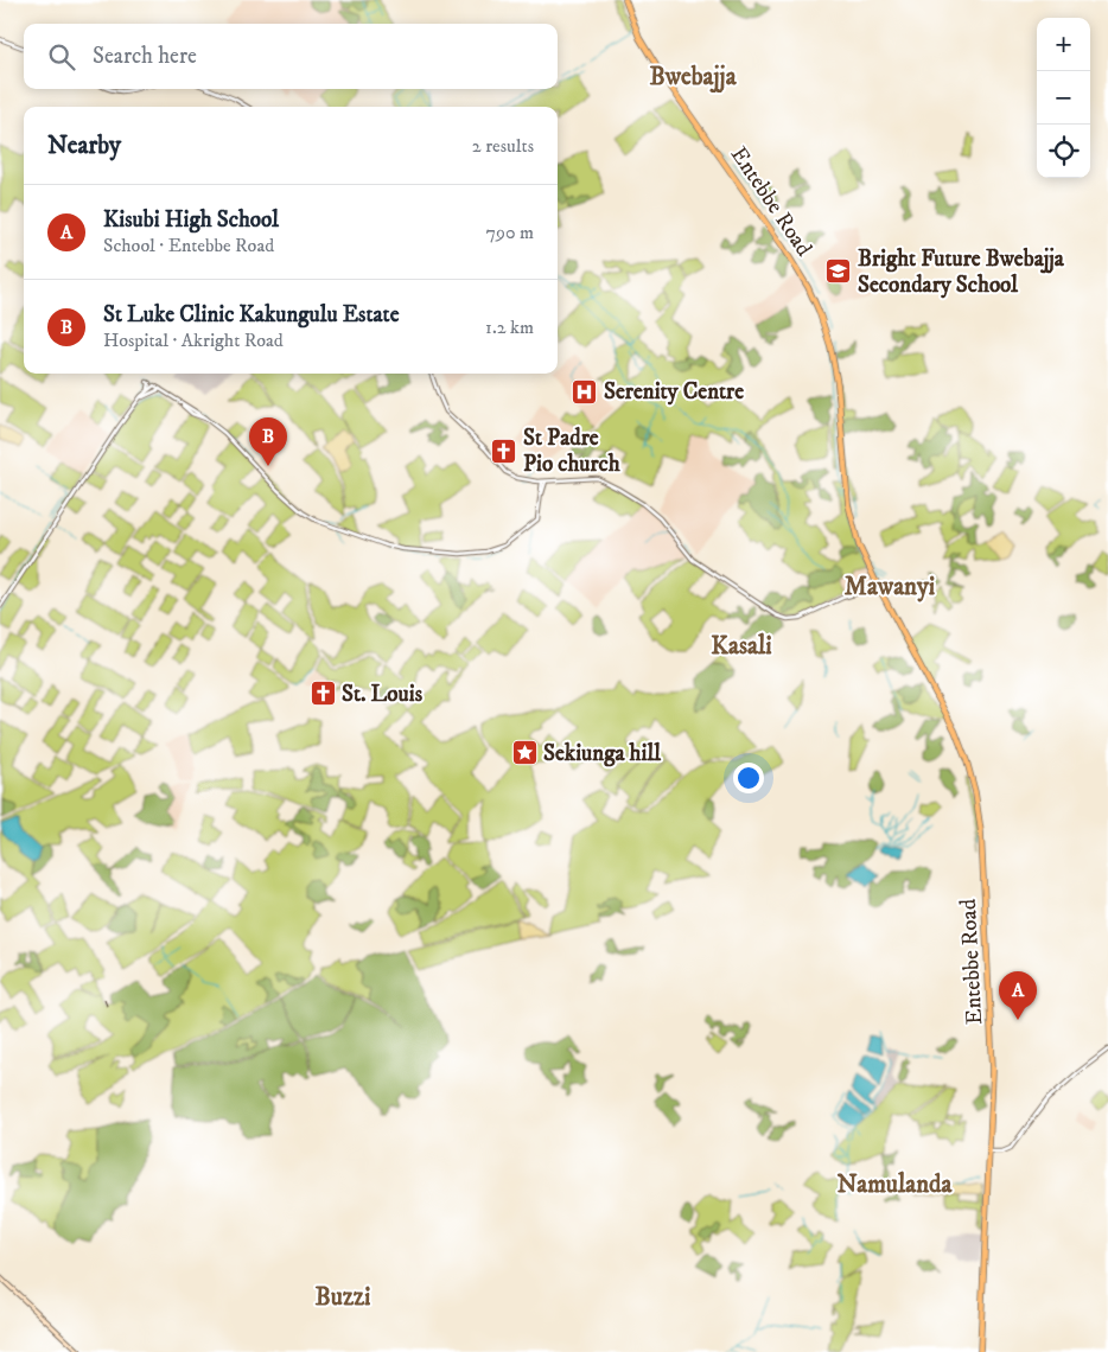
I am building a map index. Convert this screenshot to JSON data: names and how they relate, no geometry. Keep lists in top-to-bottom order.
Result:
{
  "streets": {
    "main road": ["Entebbe Road"]
  },
  "districts": [
    "Bwebajja",
    "Mawanyi",
    "Kasali",
    "Namulanda",
    "Buzzi"
  ],
  "places": {
    "school or university": ["Bright Future Bwebajja Secondary School"],
    "hospital": ["Serenity Centre"],
    "church": ["St Padre Pio church", "St. Louis"],
    "place": ["Sekiunga hill"]
  },
  "page": {
    "map_buttons": ["+", "−"],
    "search": "Search here",
    "heading": ["Nearby", "2 results"],
    "list": [
      {
        "mark": "A",
        "name": "Kisubi High School",
        "note": "School · Entebbe Road",
        "value": "790 m"
      },
      {
        "mark": "B",
        "name": "St Luke Clinic Kakungulu Estate",
        "note": "Hospital · Akright Road",
        "value": "1.2 km"
      }
    ],
    "pins": ["B", "A"]
  }
}
